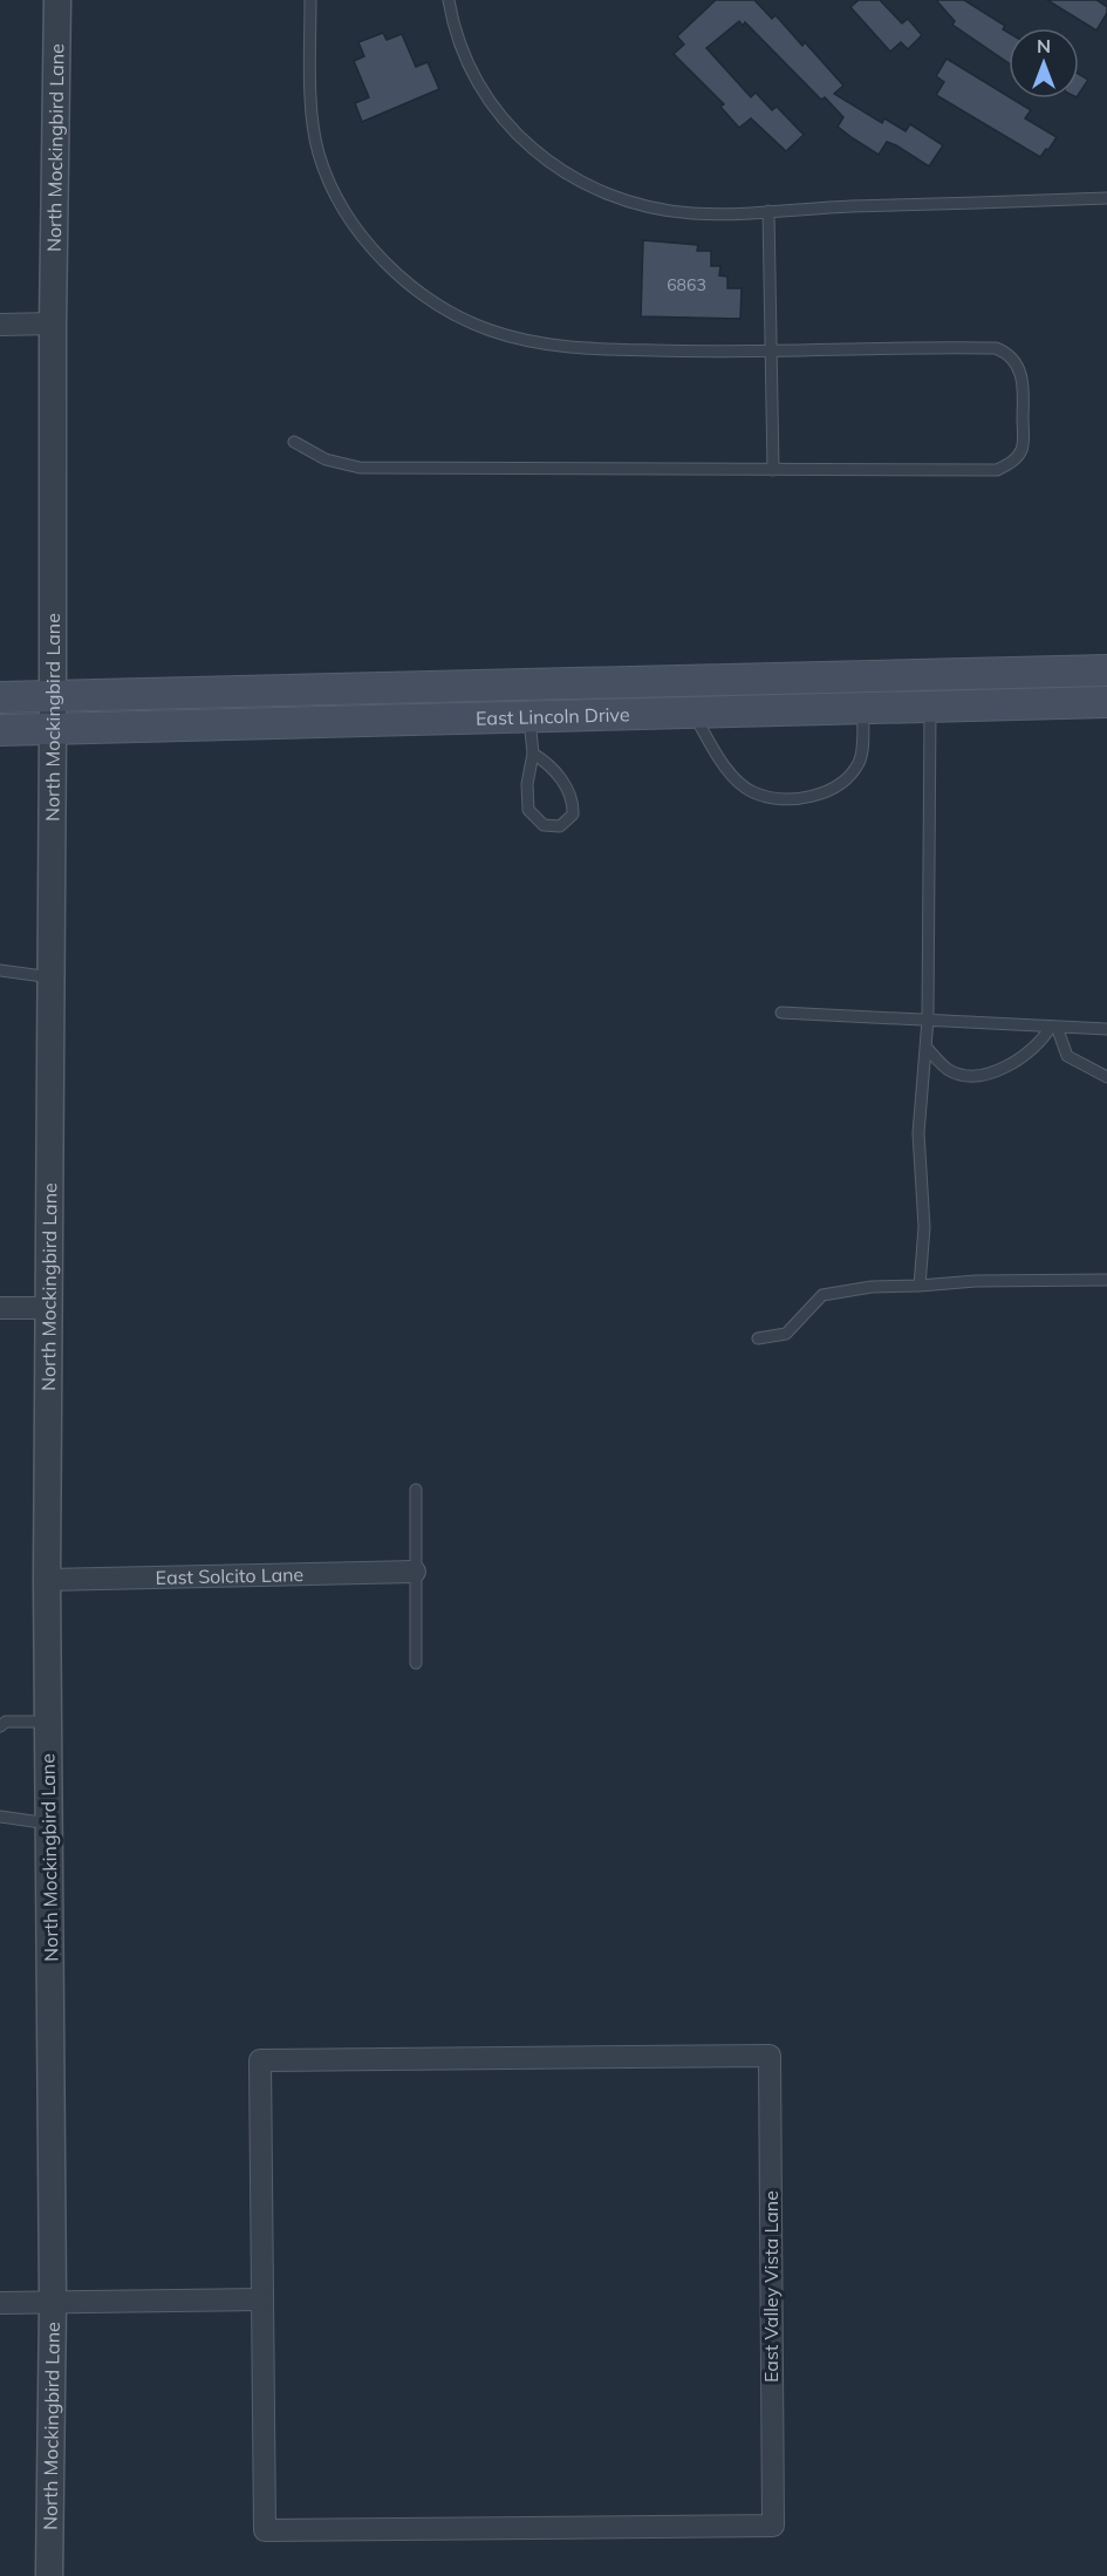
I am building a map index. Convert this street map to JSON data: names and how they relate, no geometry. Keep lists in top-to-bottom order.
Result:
{
  "streets": {
    "main road": ["East Lincoln Drive"],
    "street": ["North Mockingbird Lane", "East Solcito Lane", "East Valley Vista Lane"]
  },
  "crossings": [
    ["North Mockingbird Lane", "East Lincoln Drive"],
    ["North Mockingbird Lane", "East Solcito Lane"]
  ],
  "house_numbers": ["6863"],
  "north": "top"
}
